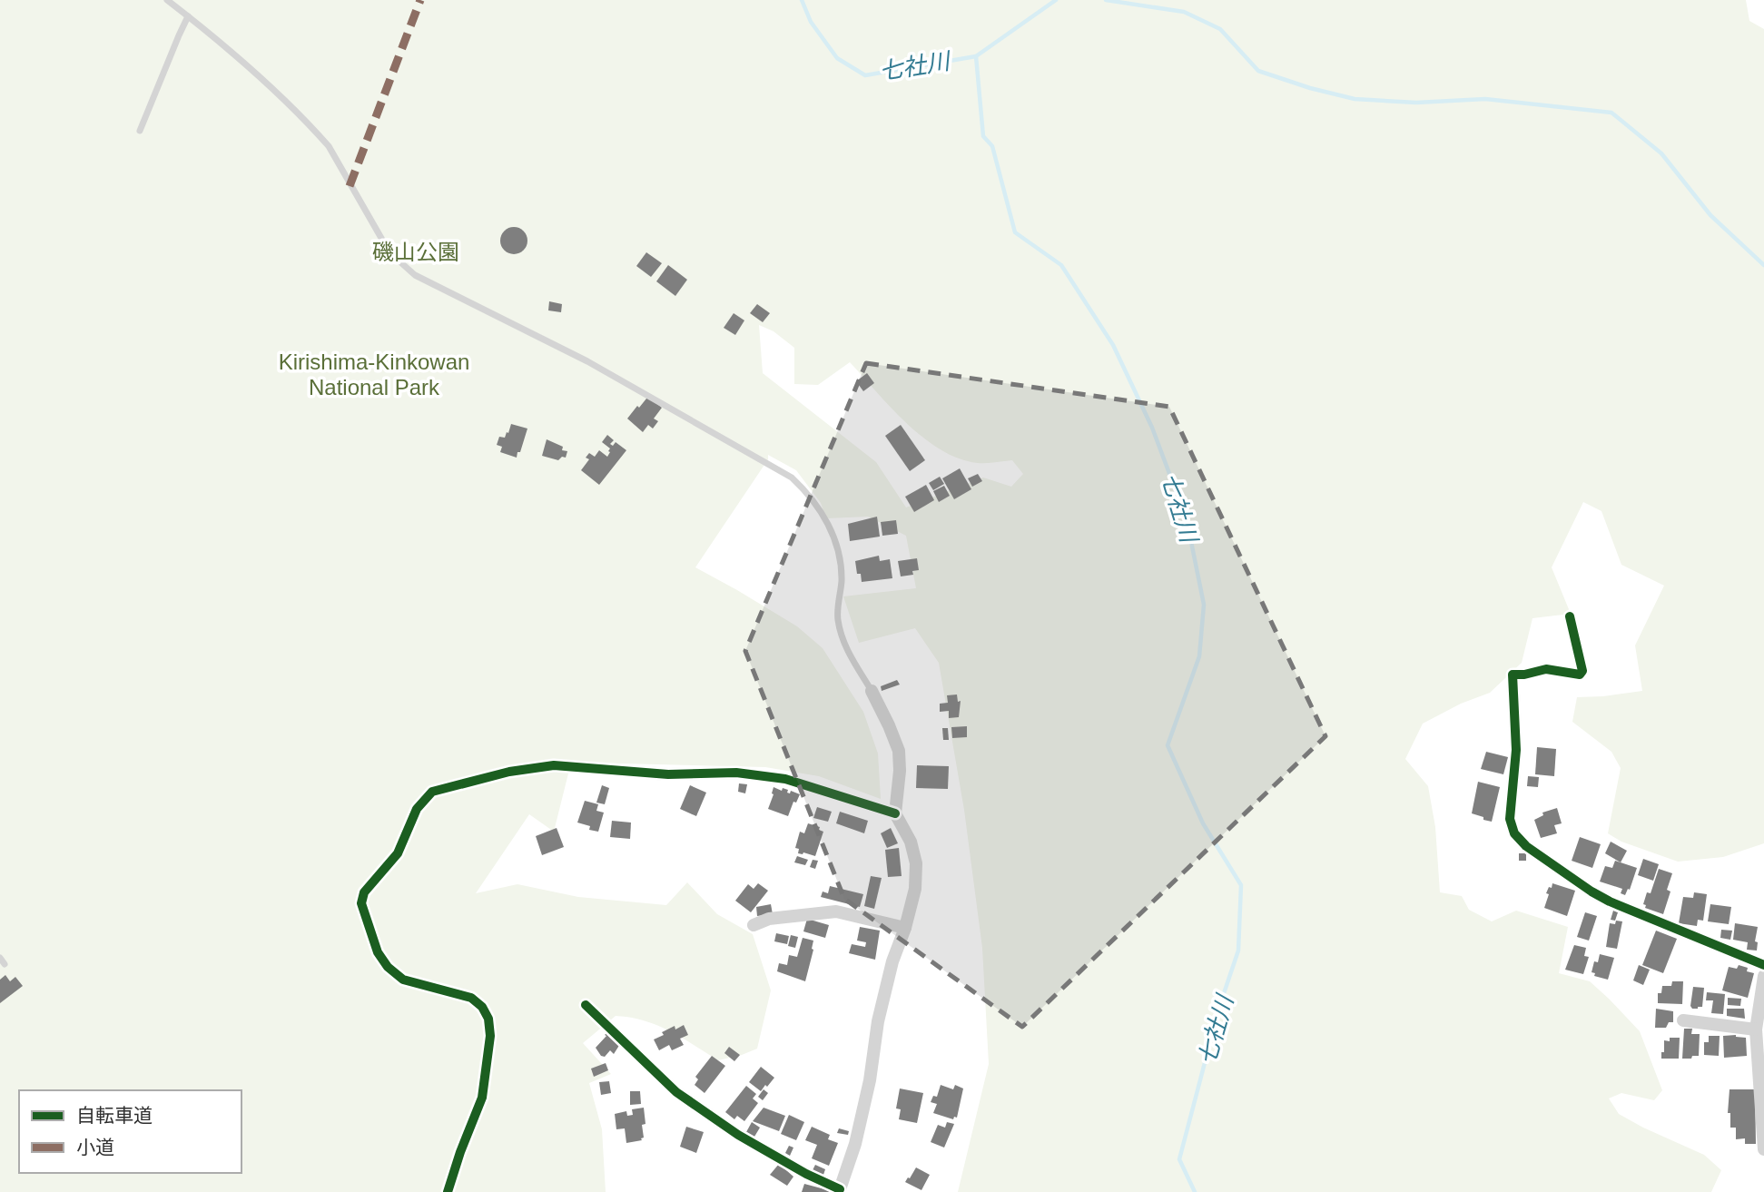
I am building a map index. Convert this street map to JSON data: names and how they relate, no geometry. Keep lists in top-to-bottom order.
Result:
{
  "water": ["七社川"],
  "parks": ["磯山公園", "Kirishima-Kinkowan National Park"],
  "legend": ["自転車道", "小道"]
}
